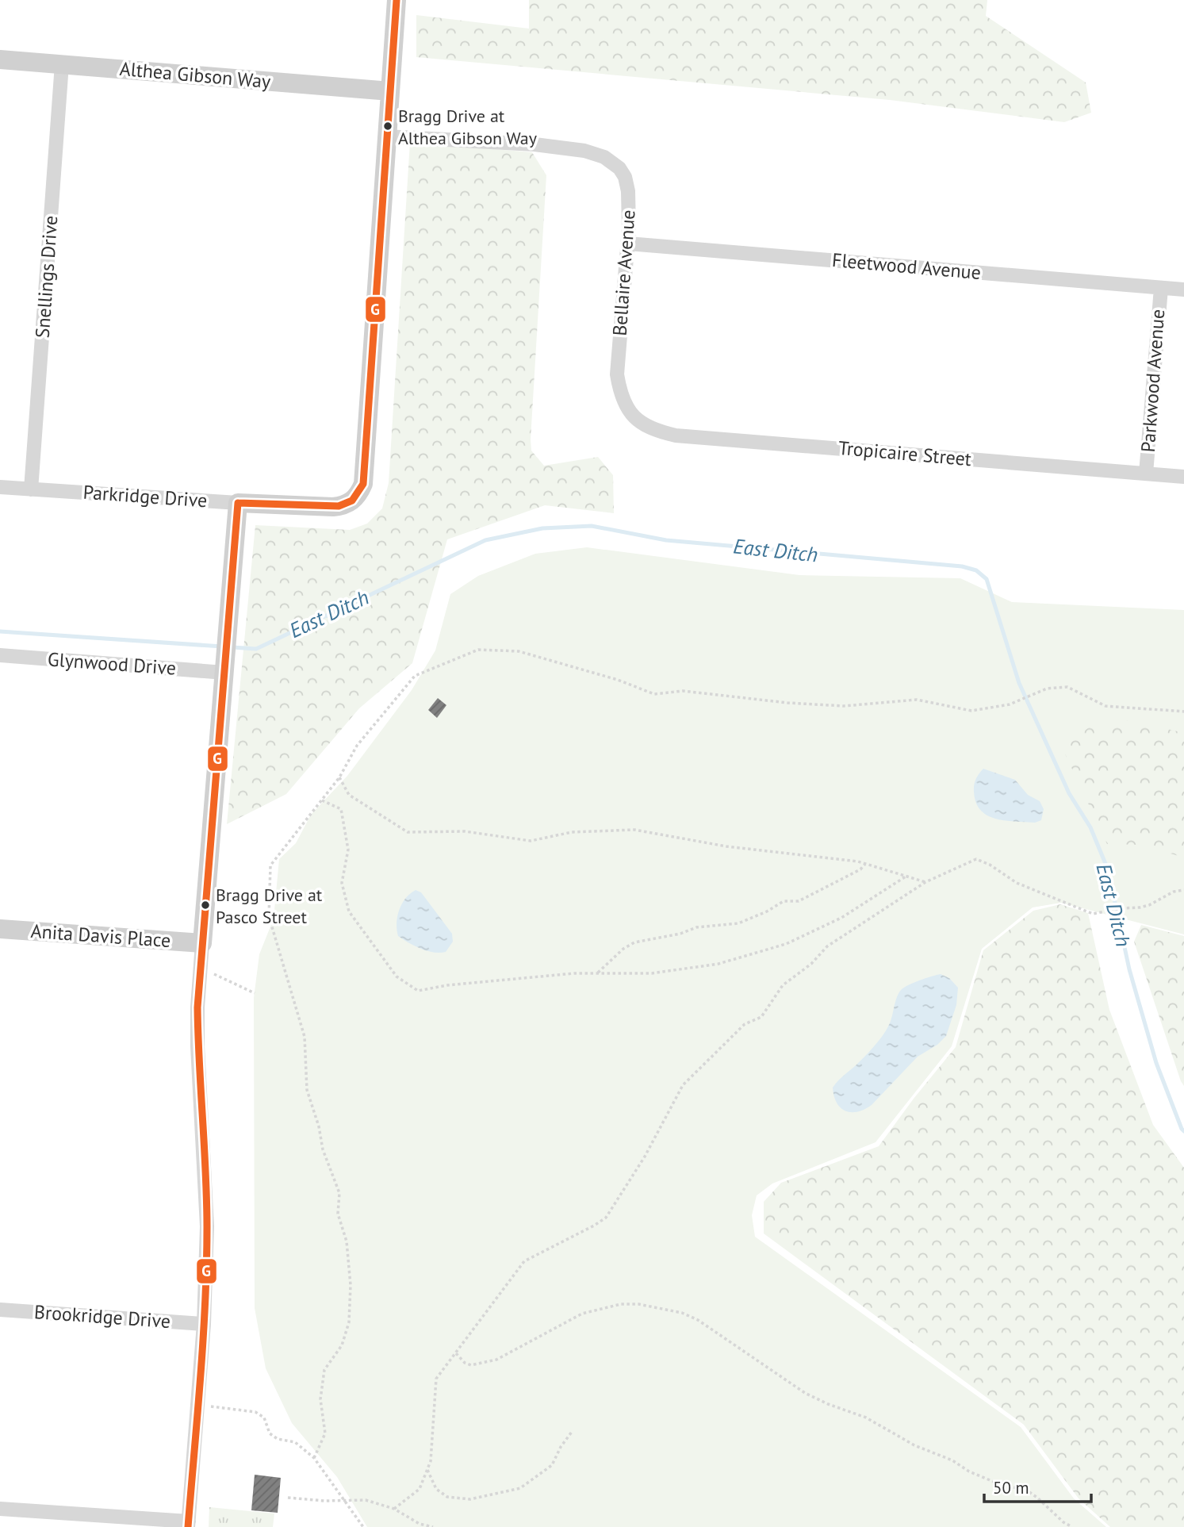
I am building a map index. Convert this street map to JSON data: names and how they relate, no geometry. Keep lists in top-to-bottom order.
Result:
{
  "streets": {
    "street": [
      "Althea Gibson Way",
      "Fleetwood Avenue",
      "Bellaire Avenue",
      "Snellings Drive",
      "Parkwood Avenue",
      "Tropicaire Street",
      "Parkridge Drive",
      "Glynwood Drive",
      "Anita Davis Place",
      "Brookridge Drive"
    ]
  },
  "crossings": [
    ["Althea Gibson Way", "Snellings Drive"],
    ["Fleetwood Avenue", "Bellaire Avenue"],
    ["Fleetwood Avenue", "Parkwood Avenue"],
    ["Bellaire Avenue", "Tropicaire Street"],
    ["Bellaire Avenue", "Parkridge Drive"],
    ["Snellings Drive", "Parkridge Drive"],
    ["Parkwood Avenue", "Tropicaire Street"]
  ],
  "water": ["East Ditch"],
  "places": ["Bragg Drive at Althea Gibson Way", "Bragg Drive at Pasco Street"],
  "lines": ["transit line G"],
  "scale_bar": "50 m"
}
